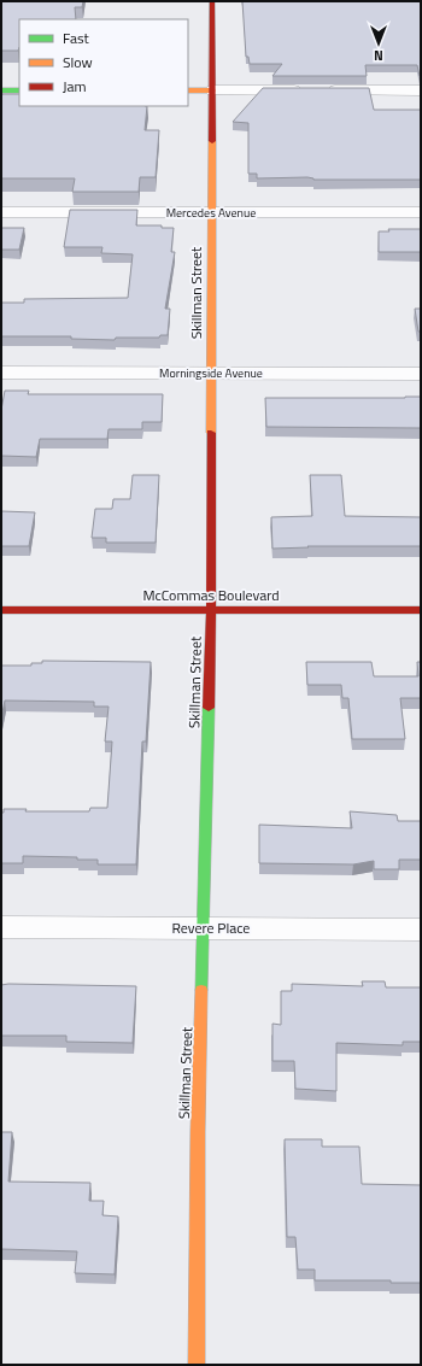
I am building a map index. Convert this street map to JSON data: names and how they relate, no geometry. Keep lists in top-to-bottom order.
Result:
{
  "streets": {
    "main road": ["Skillman Street", "McCommas Boulevard"],
    "street": ["Mercedes Avenue", "Morningside Avenue", "Revere Place"]
  },
  "crossings": [
    ["Mercedes Avenue", "Skillman Street"],
    ["Skillman Street", "Morningside Avenue"],
    ["Skillman Street", "McCommas Boulevard"],
    ["Skillman Street", "Revere Place"]
  ],
  "legend": ["Fast", "Slow", "Jam"],
  "north": "bottom"
}
